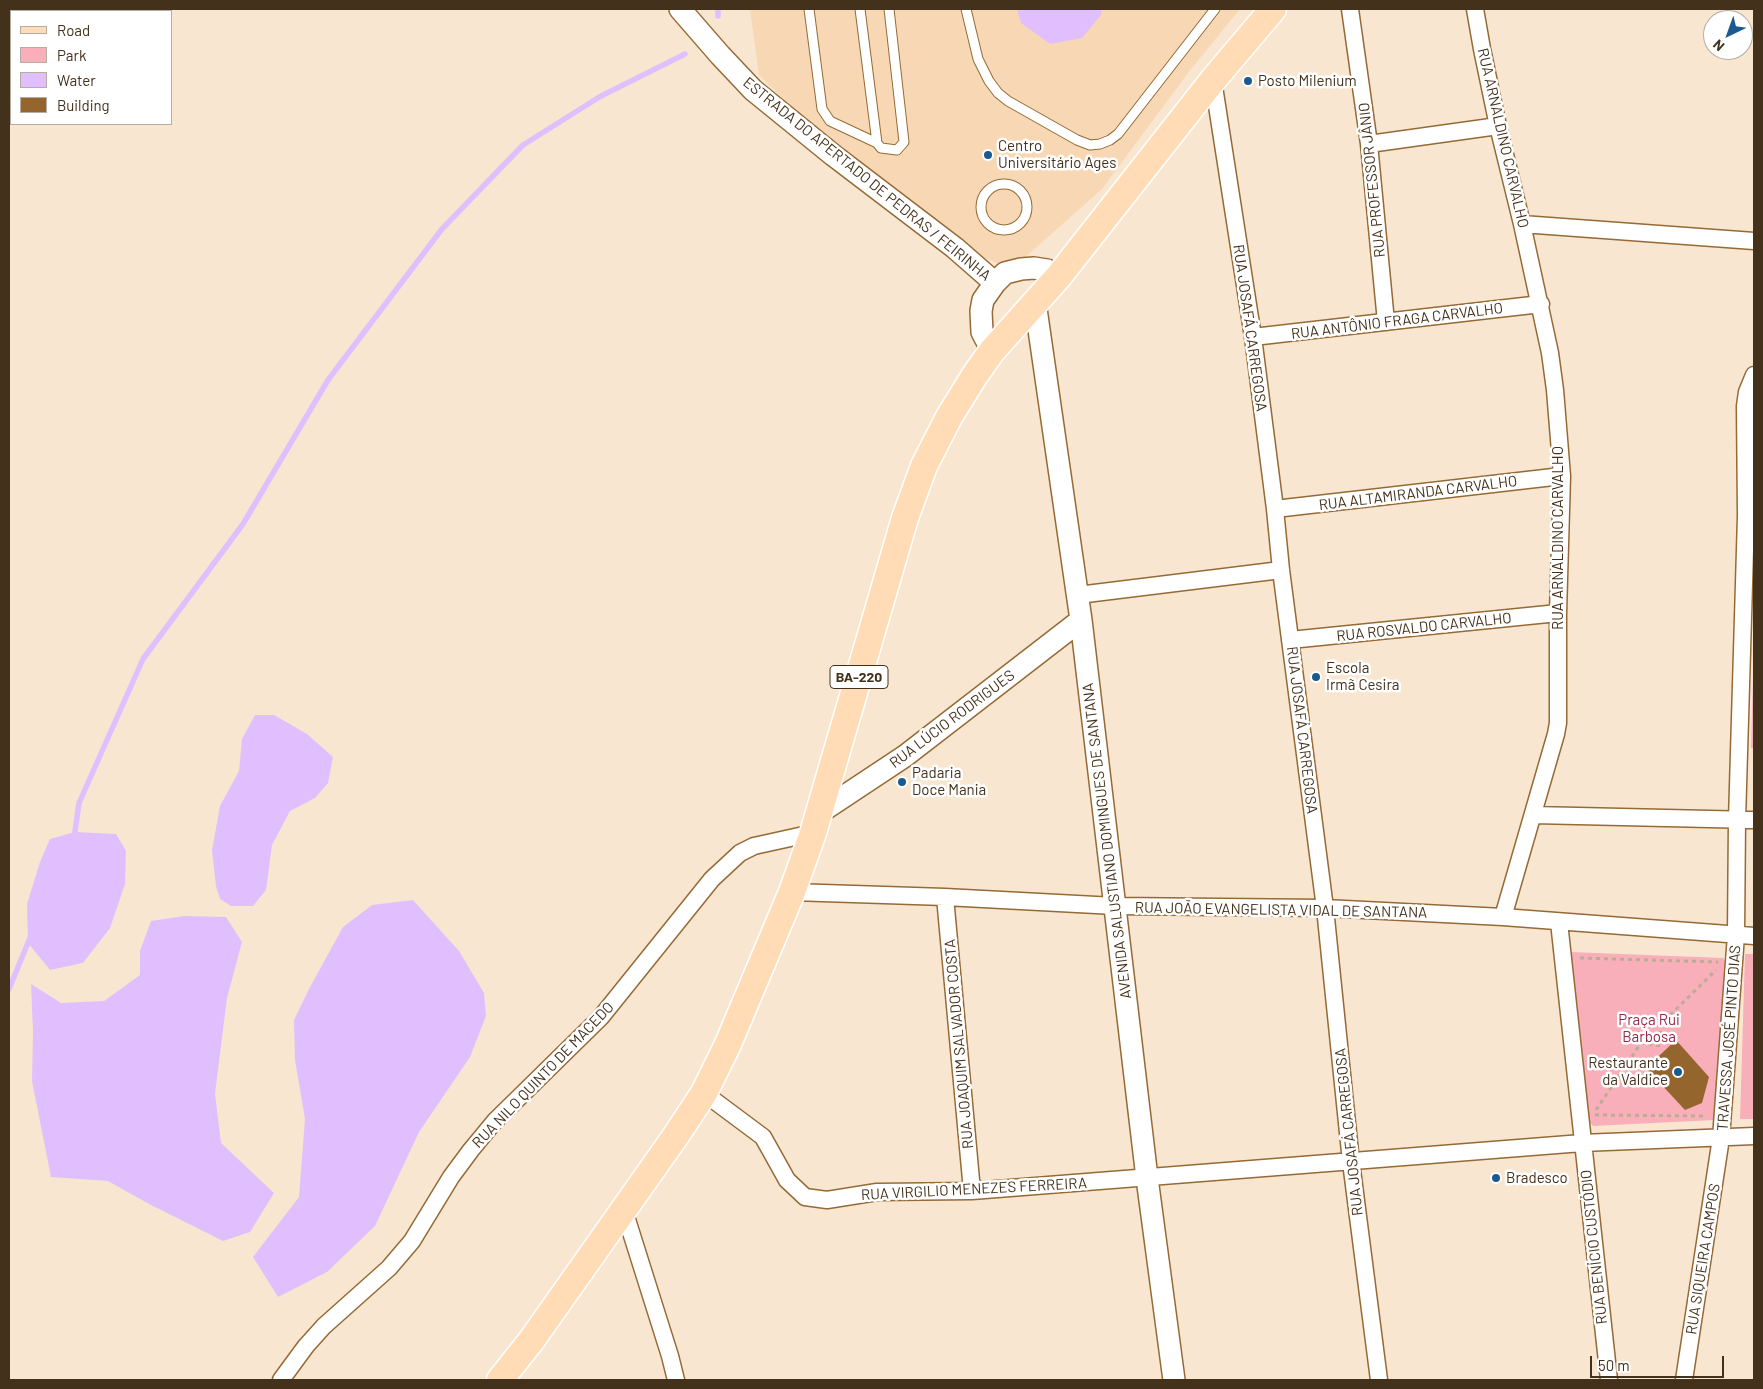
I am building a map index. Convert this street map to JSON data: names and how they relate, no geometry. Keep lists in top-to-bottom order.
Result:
{
  "streets": {
    "main road": ["BA-220"],
    "street": [
      "RUA ARNALDINO CARVALHO",
      "ESTRADA DO APERTADO DE PEDRAS / FEIRINHA",
      "RUA PROFESSOR JÂNIO",
      "RUA ANTÔNIO FRAGA CARVALHO",
      "RUA JOSAFÁ CARREGOSA",
      "RUA ALTAMIRANDA CARVALHO",
      "RUA ROSVALDO CARVALHO",
      "RUA LÚCIO RODRIGUES",
      "AVENIDA SALUSTIANO DOMINGUES DE SANTANA",
      "RUA JOÃO EVANGELISTA VIDAL DE SANTANA",
      "TRAVESSA JOSÉ PINTO DIAS",
      "RUA JOAQUIM SALVADOR COSTA",
      "RUA NILO QUINTO DE MACEDO",
      "RUA VIRGILIO MENEZES FERREIRA",
      "RUA BENÍCIO CUSTÓDIO",
      "RUA SIQUEIRA CAMPOS"
    ]
  },
  "crossings": [
    ["RUA ARNALDINO CARVALHO", "RUA ANTÔNIO FRAGA CARVALHO"],
    ["RUA ARNALDINO CARVALHO", "RUA ALTAMIRANDA CARVALHO"],
    ["RUA ARNALDINO CARVALHO", "RUA ROSVALDO CARVALHO"],
    ["RUA ARNALDINO CARVALHO", "RUA JOÃO EVANGELISTA VIDAL DE SANTANA"],
    ["RUA PROFESSOR JÂNIO", "RUA ANTÔNIO FRAGA CARVALHO"],
    ["RUA ANTÔNIO FRAGA CARVALHO", "RUA JOSAFÁ CARREGOSA"],
    ["RUA JOSAFÁ CARREGOSA", "RUA ALTAMIRANDA CARVALHO"],
    ["RUA JOSAFÁ CARREGOSA", "RUA ROSVALDO CARVALHO"],
    ["RUA JOSAFÁ CARREGOSA", "BA-220"],
    ["RUA JOSAFÁ CARREGOSA", "RUA JOÃO EVANGELISTA VIDAL DE SANTANA"],
    ["RUA JOSAFÁ CARREGOSA", "RUA VIRGILIO MENEZES FERREIRA"],
    ["BA-220", "RUA LÚCIO RODRIGUES"],
    ["BA-220", "AVENIDA SALUSTIANO DOMINGUES DE SANTANA"],
    ["BA-220", "RUA JOÃO EVANGELISTA VIDAL DE SANTANA"],
    ["BA-220", "RUA NILO QUINTO DE MACEDO"],
    ["BA-220", "RUA VIRGILIO MENEZES FERREIRA"],
    ["RUA LÚCIO RODRIGUES", "AVENIDA SALUSTIANO DOMINGUES DE SANTANA"],
    ["RUA LÚCIO RODRIGUES", "RUA NILO QUINTO DE MACEDO"],
    ["AVENIDA SALUSTIANO DOMINGUES DE SANTANA", "RUA JOÃO EVANGELISTA VIDAL DE SANTANA"],
    ["AVENIDA SALUSTIANO DOMINGUES DE SANTANA", "RUA VIRGILIO MENEZES FERREIRA"],
    ["RUA JOÃO EVANGELISTA VIDAL DE SANTANA", "RUA JOAQUIM SALVADOR COSTA"],
    ["TRAVESSA JOSÉ PINTO DIAS", "RUA SIQUEIRA CAMPOS"],
    ["RUA JOAQUIM SALVADOR COSTA", "RUA VIRGILIO MENEZES FERREIRA"],
    ["RUA VIRGILIO MENEZES FERREIRA", "RUA BENÍCIO CUSTÓDIO"]
  ],
  "parks": ["Praça Rui Barbosa"],
  "places": [
    "Posto Milenium",
    "Centro Universitário Ages",
    "Escola Irmã Cesira",
    "Padaria Doce Mania",
    "Restaurante da Valdice",
    "Bradesco"
  ],
  "legend": [
    "Road",
    "Park",
    "Water",
    "Building"
  ],
  "scale_bar": "50 m",
  "north": "bottom left"
}
